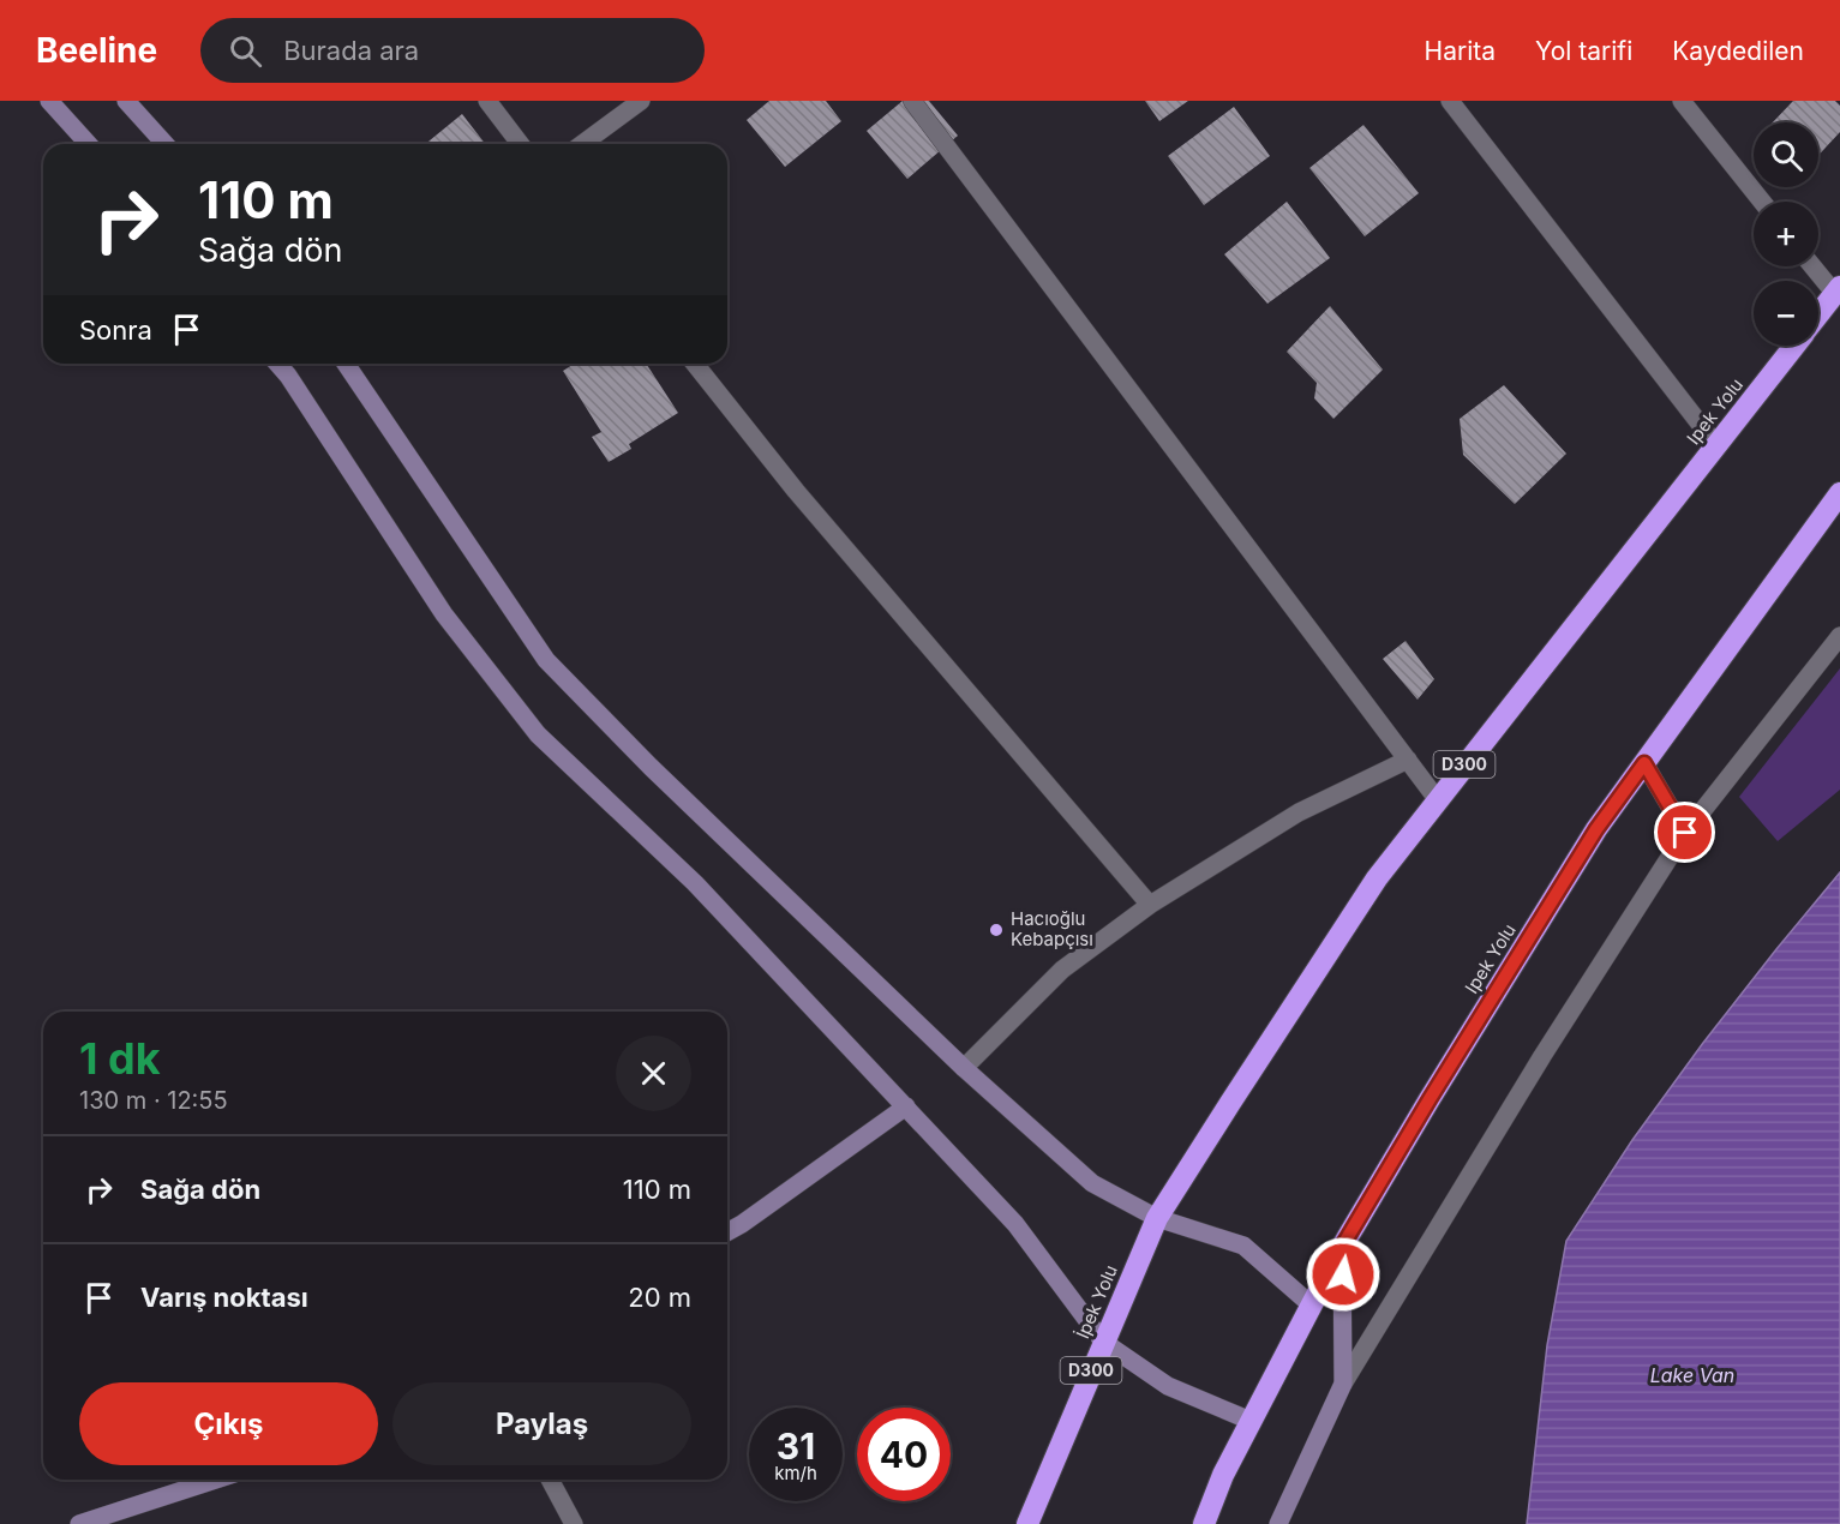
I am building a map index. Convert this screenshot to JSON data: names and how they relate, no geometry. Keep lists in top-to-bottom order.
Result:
{
  "streets": {
    "highway": ["Ipek Yolu", "D300", "İpek Yolu"]
  },
  "crossings": [
    ["Ipek Yolu", "İpek Yolu"]
  ],
  "water": ["Lake Van"],
  "places": ["Hacıoğlu Kebapçısı"],
  "page": {
    "header": "Beeline",
    "search": "Burada ara",
    "nav": ["Harita", "Yol tarifi", "Kaydedilen"],
    "map_buttons": ["+", "−"],
    "turn": ["110 m", "Sağa dön"],
    "then": "Sonra",
    "heading": ["1 dk", "130 m · 12:55"],
    "list": [
      {
        "name": "Sağa dön",
        "value": "110 m"
      },
      {
        "name": "Varış noktası",
        "value": "20 m"
      }
    ],
    "buttons": ["Çıkış", "Paylaş"],
    "speed": "31 km/h",
    "limit": "40"
  }
}
